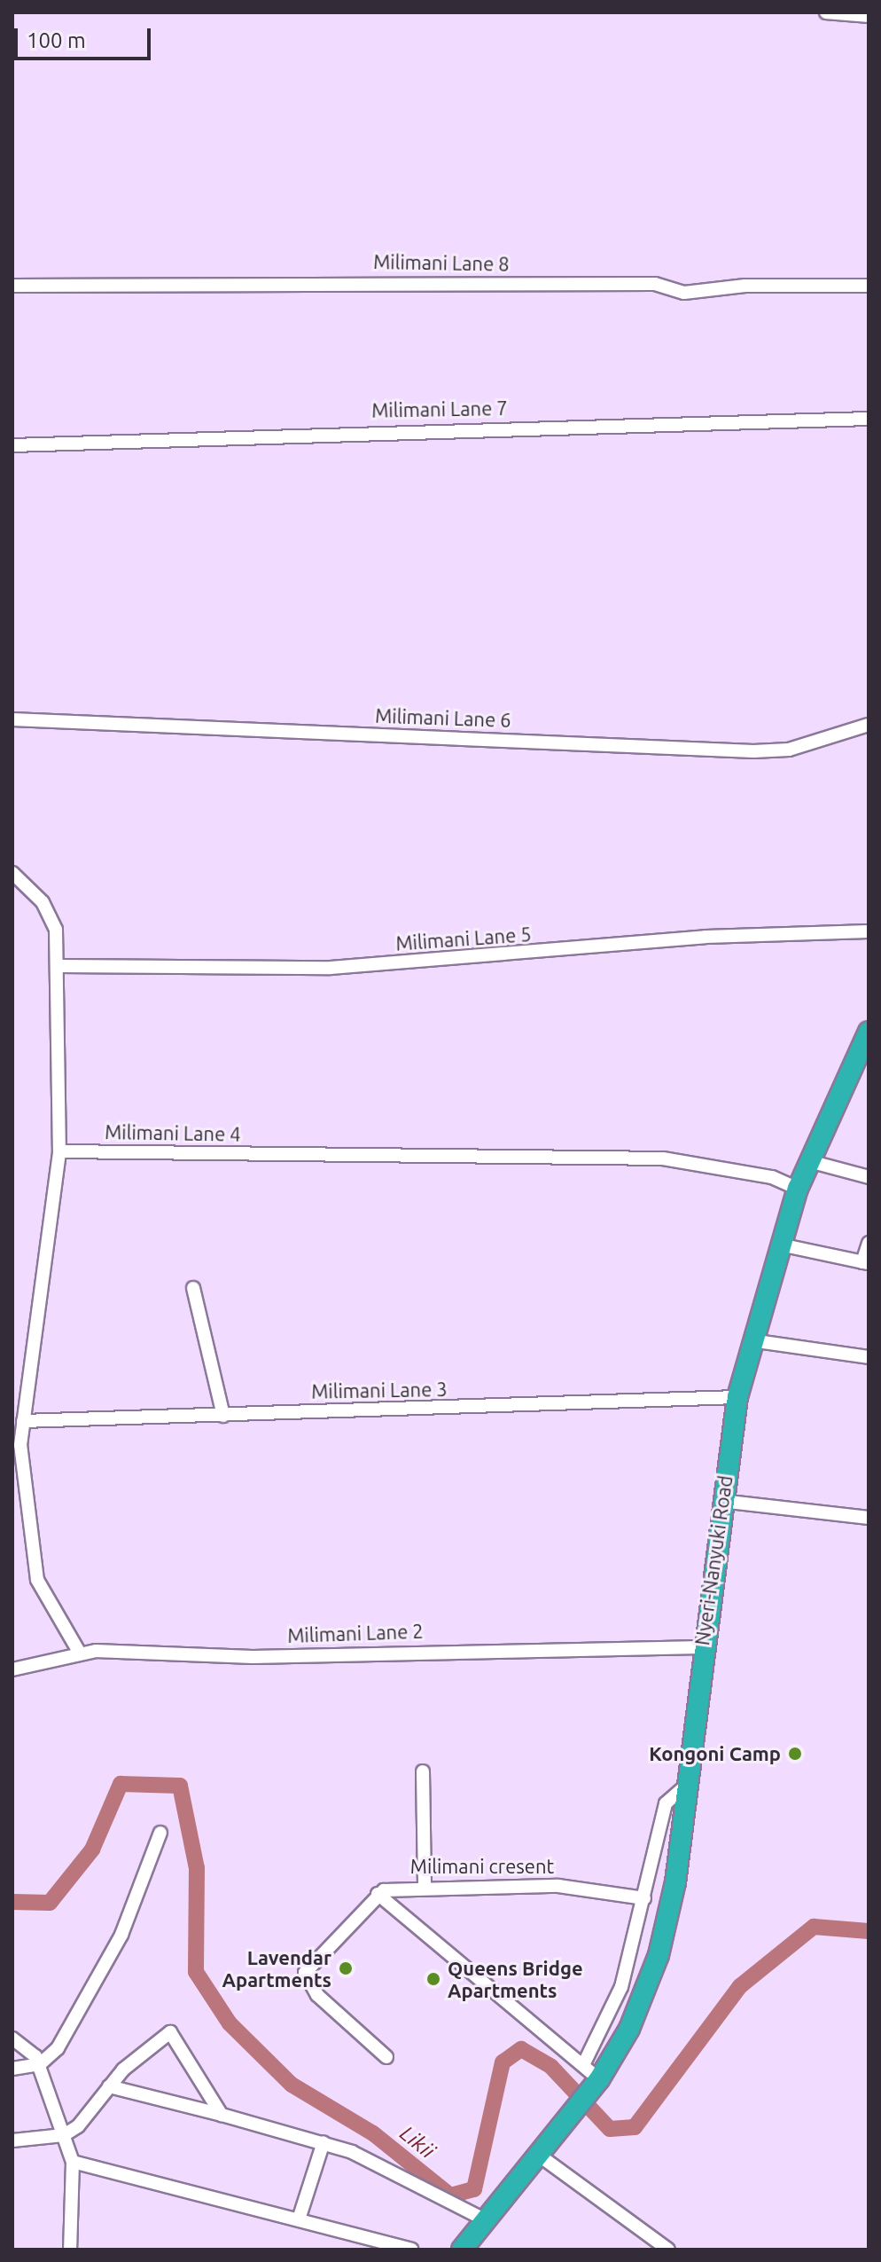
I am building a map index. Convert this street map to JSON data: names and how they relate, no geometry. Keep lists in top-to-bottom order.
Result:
{
  "streets": {
    "highway": ["Nyeri-Nanyuki Road"],
    "street": [
      "Milimani Lane 8",
      "Milimani Lane 7",
      "Milimani Lane 6",
      "Milimani Lane 5",
      "Milimani Lane 4",
      "Milimani Lane 3",
      "Milimani Lane 2",
      "Milimani cresent"
    ]
  },
  "crossings": [
    ["Milimani Lane 4", "Nyeri-Nanyuki Road"],
    ["Milimani Lane 3", "Nyeri-Nanyuki Road"],
    ["Nyeri-Nanyuki Road", "Milimani Lane 2"]
  ],
  "water": ["Likii"],
  "places": ["Kongoni Camp", "Lavendar Apartments", "Queens Bridge Apartments"],
  "scale_bar": "100 m"
}
